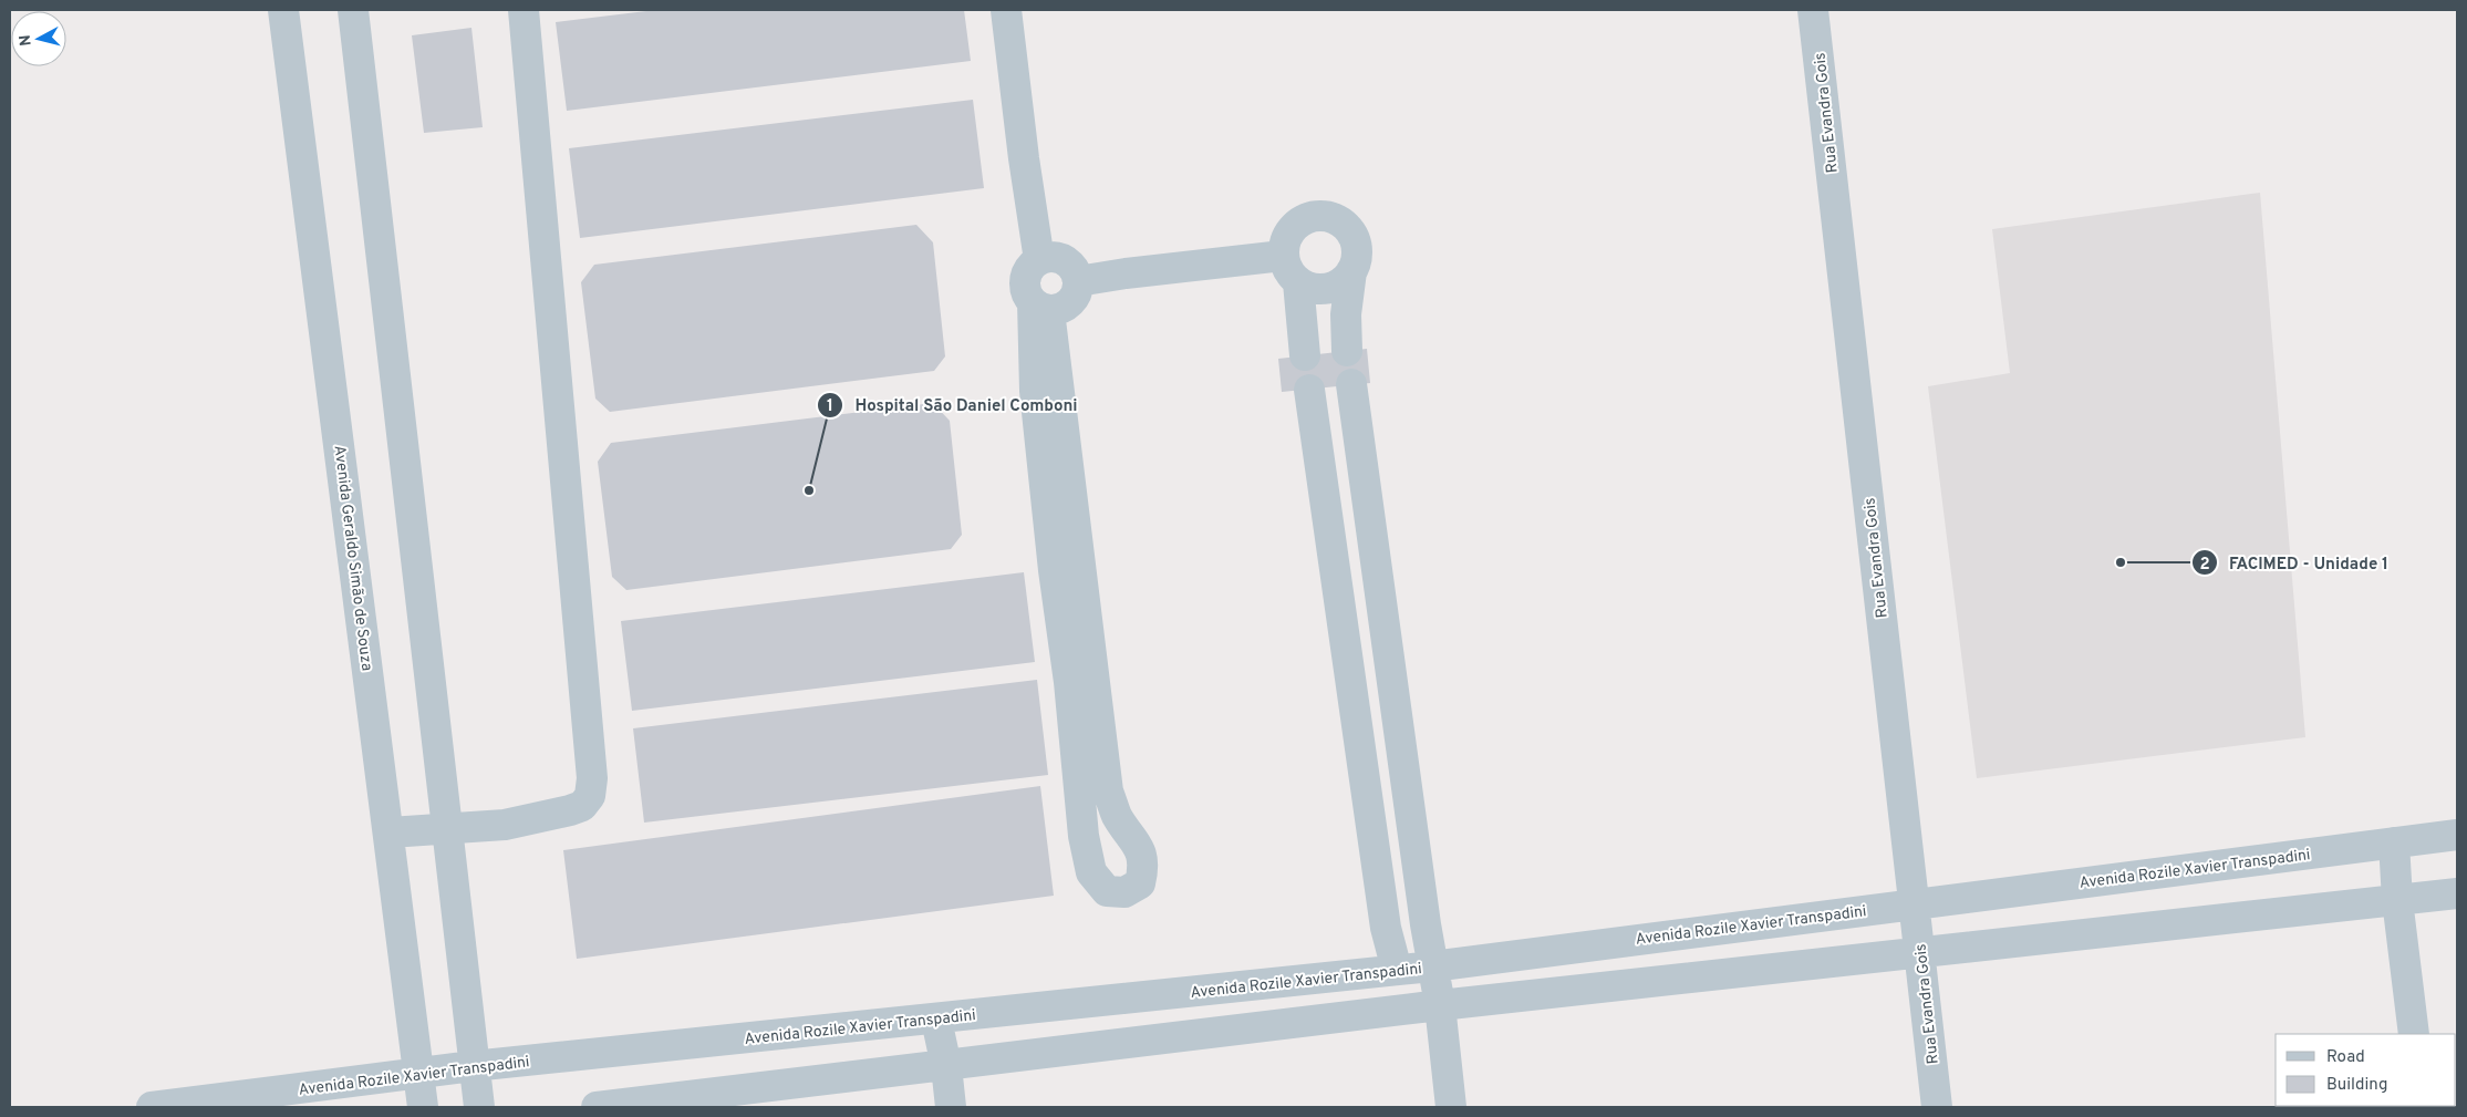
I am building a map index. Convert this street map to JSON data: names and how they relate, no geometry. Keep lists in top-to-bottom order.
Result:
{
  "streets": {
    "street": ["Rua Evandra Gois", "Avenida Geraldo Simão de Souza", "Avenida Rozile Xavier Transpadini"]
  },
  "crossings": [
    ["Rua Evandra Gois", "Avenida Rozile Xavier Transpadini"],
    ["Avenida Geraldo Simão de Souza", "Avenida Rozile Xavier Transpadini"]
  ],
  "places": ["Hospital São Daniel Comboni", "FACIMED - Unidade 1"],
  "legend": ["Road", "Building"],
  "north": "left"
}
